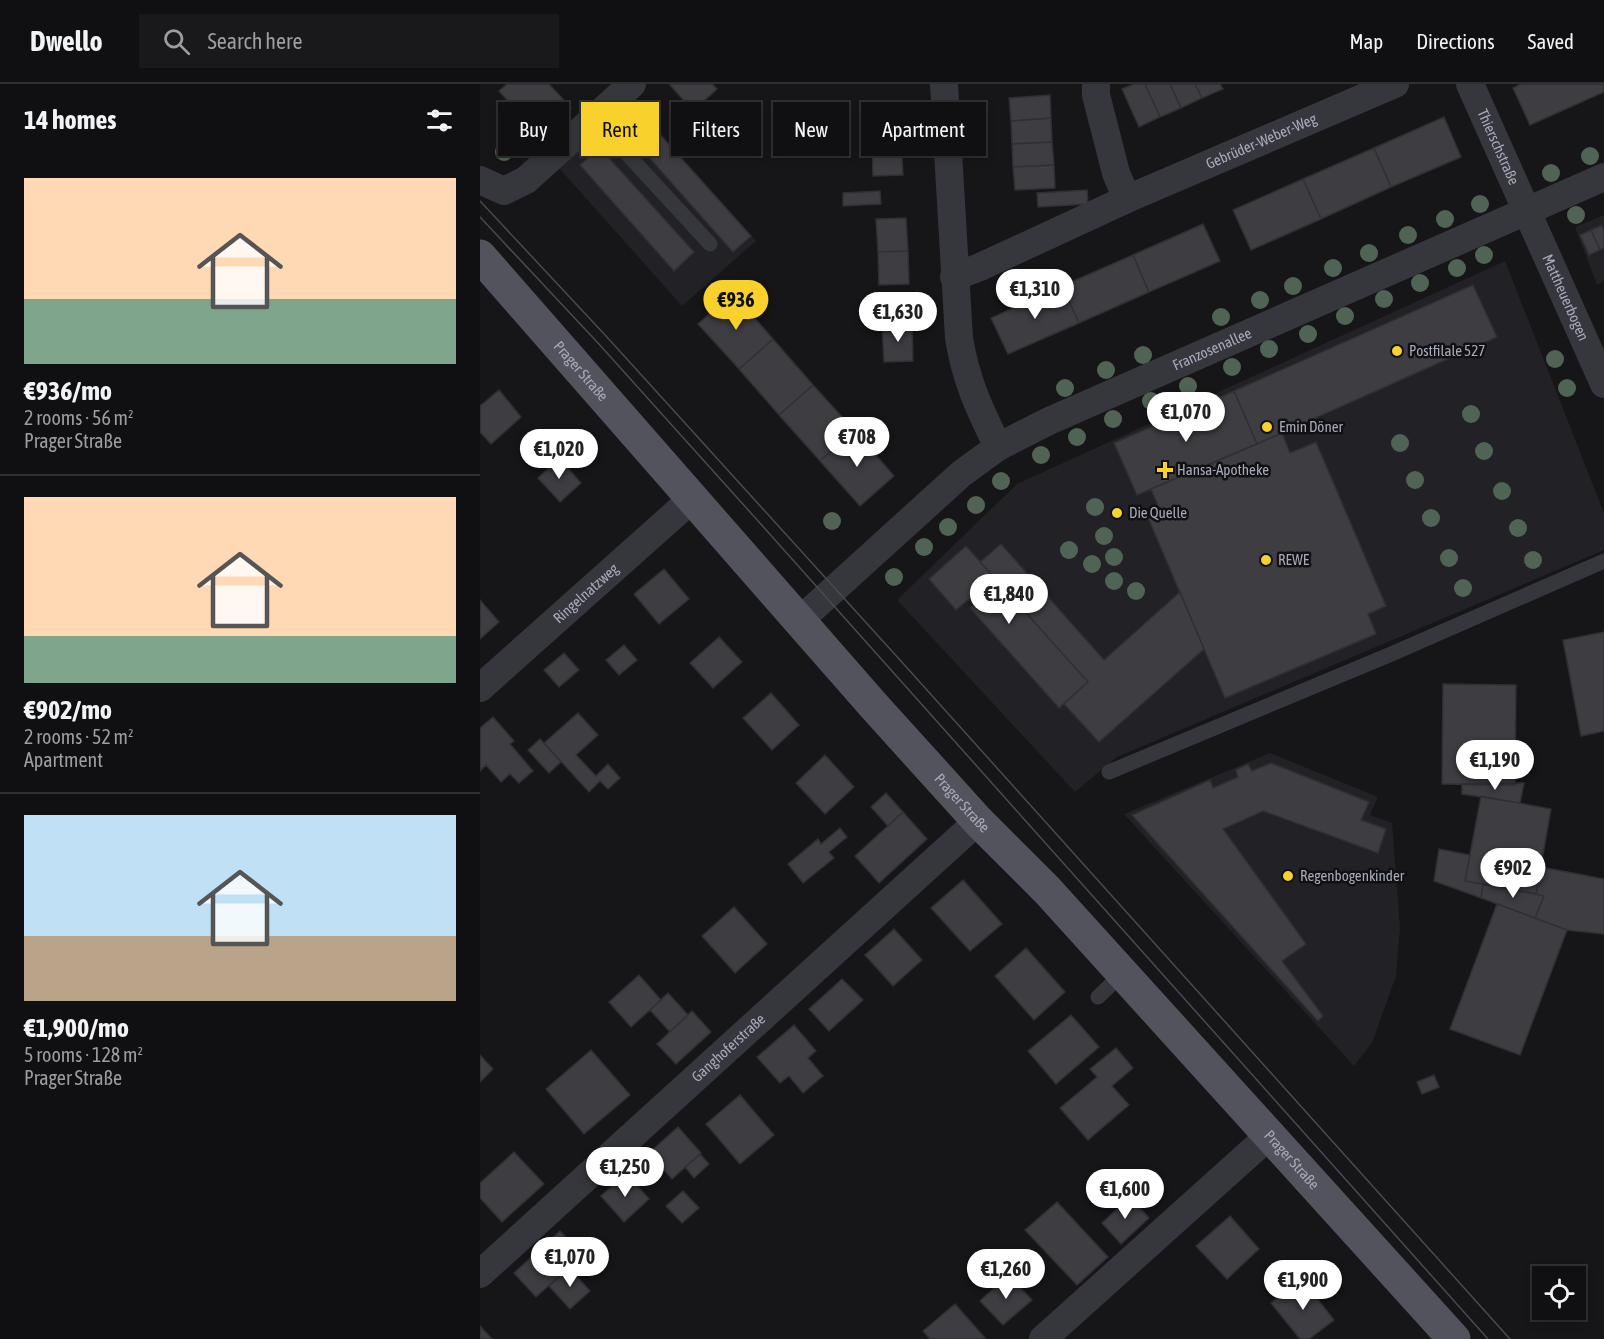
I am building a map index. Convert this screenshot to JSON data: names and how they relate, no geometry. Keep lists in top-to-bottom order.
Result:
{
  "streets": {
    "main road": ["Prager Straße"],
    "street": [
      "Gebrüder-Weber-Weg",
      "Thierschstraße",
      "Mattheuerbogen",
      "Franzosenallee",
      "Ringelnatzweg",
      "Ganghoferstraße"
    ]
  },
  "crossings": [
    ["Thierschstraße", "Mattheuerbogen"],
    ["Thierschstraße", "Franzosenallee"],
    ["Mattheuerbogen", "Franzosenallee"],
    ["Franzosenallee", "Prager Straße"],
    ["Prager Straße", "Ringelnatzweg"],
    ["Prager Straße", "Ganghoferstraße"]
  ],
  "places": {
    "other": [
      "Postfilale 527",
      "Emin Döner",
      "Die Quelle",
      "REWE",
      "Regenbogenkinder"
    ],
    "health": ["Hansa-Apotheke"]
  },
  "page": {
    "header": "Dwello",
    "search": "Search here",
    "nav": ["Map", "Directions", "Saved"],
    "heading": "14 homes",
    "chip": [
      "Buy",
      "Rent",
      "Filters",
      "New",
      "Apartment"
    ],
    "list": [
      {
        "name": "€936/mo",
        "note": "2 rooms · 56 m² · Prager Straße"
      },
      {
        "name": "€902/mo",
        "note": "2 rooms · 52 m² · Apartment"
      },
      {
        "name": "€1,900/mo",
        "note": "5 rooms · 128 m² · Prager Straße"
      }
    ],
    "price": [
      "€1,310",
      "€936",
      "€1,630",
      "€1,070",
      "€708",
      "€1,020",
      "€1,840",
      "€1,190",
      "€902",
      "€1,250",
      "€1,600",
      "€1,070",
      "€1,260",
      "€1,900"
    ]
  }
}
